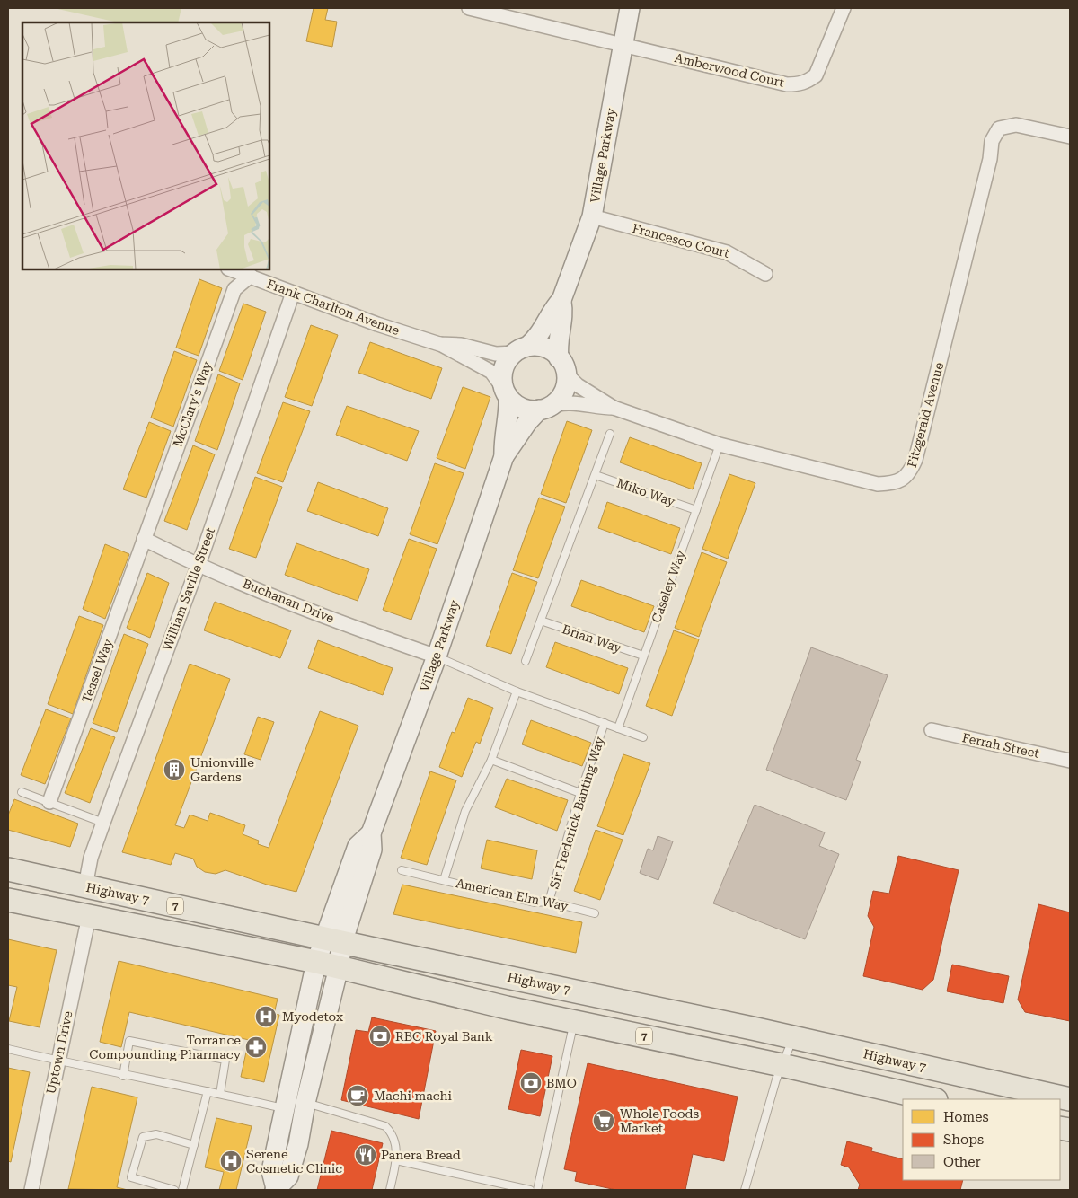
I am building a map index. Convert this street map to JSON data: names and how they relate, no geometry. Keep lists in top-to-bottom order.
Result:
{
  "streets": {
    "main road": ["Village Parkway", "Highway 7", "7"],
    "street": [
      "Amberwood Court",
      "Francesco Court",
      "Frank Charlton Avenue",
      "McClary's Way",
      "Fitzgerald Avenue",
      "William Saville Street",
      "Buchanan Drive",
      "Teasel Way",
      "Ferrah Street",
      "Uptown Drive"
    ],
    "lane": [
      "Miko Way",
      "Caseley Way",
      "Brian Way",
      "Sir Frederick Banting Way",
      "American Elm Way"
    ]
  },
  "crossings": [
    ["Amberwood Court", "Village Parkway"],
    ["Village Parkway", "Francesco Court"],
    ["Village Parkway", "Frank Charlton Avenue"],
    ["Village Parkway", "Fitzgerald Avenue"],
    ["Village Parkway", "Buchanan Drive"],
    ["Village Parkway", "Highway 7"],
    ["Village Parkway", "7"],
    ["Frank Charlton Avenue", "McClary's Way"],
    ["Frank Charlton Avenue", "Fitzgerald Avenue"],
    ["Frank Charlton Avenue", "William Saville Street"],
    ["McClary's Way", "Buchanan Drive"],
    ["McClary's Way", "Teasel Way"],
    ["Fitzgerald Avenue", "Caseley Way"],
    ["Miko Way", "Caseley Way"],
    ["Caseley Way", "Brian Way"],
    ["William Saville Street", "Buchanan Drive"],
    ["William Saville Street", "Highway 7"],
    ["Buchanan Drive", "Teasel Way"],
    ["Sir Frederick Banting Way", "American Elm Way"],
    ["7", "Uptown Drive"]
  ],
  "places": {
    "building": ["Unionville Gardens"],
    "hospital": ["Myodetox", "Serene Cosmetic Clinic"],
    "bank": ["RBC Royal Bank", "BMO"],
    "pharmacy": ["Torrance Compounding Pharmacy"],
    "cafe": ["Machi machi"],
    "supermarket": ["Whole Foods Market"],
    "restaurant": ["Panera Bread"]
  },
  "legend": ["Homes", "Shops", "Other"]
}
